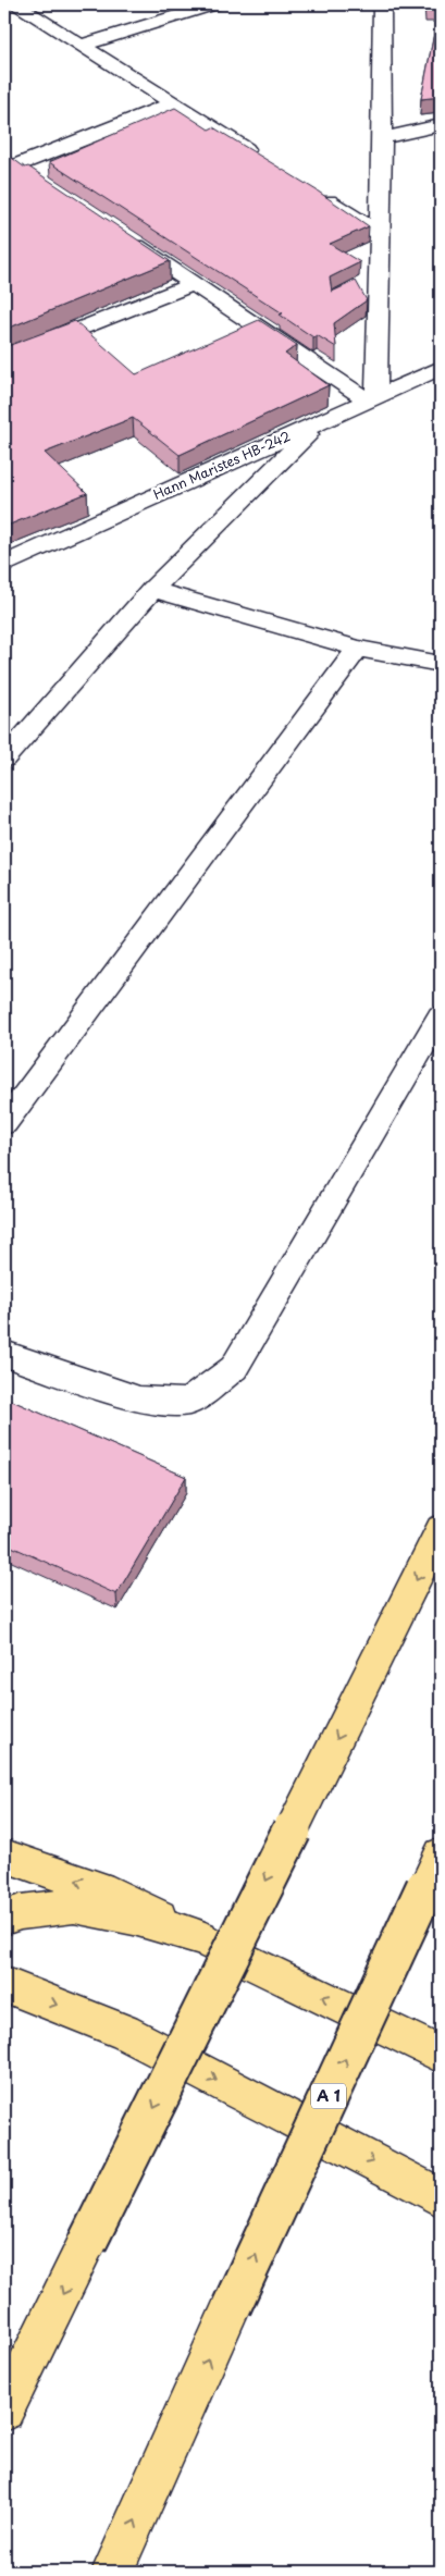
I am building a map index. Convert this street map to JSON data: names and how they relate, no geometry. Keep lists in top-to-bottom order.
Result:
{
  "streets": {
    "main road": ["A 1"],
    "street": ["Hann Maristes HB-242"]
  }
}
